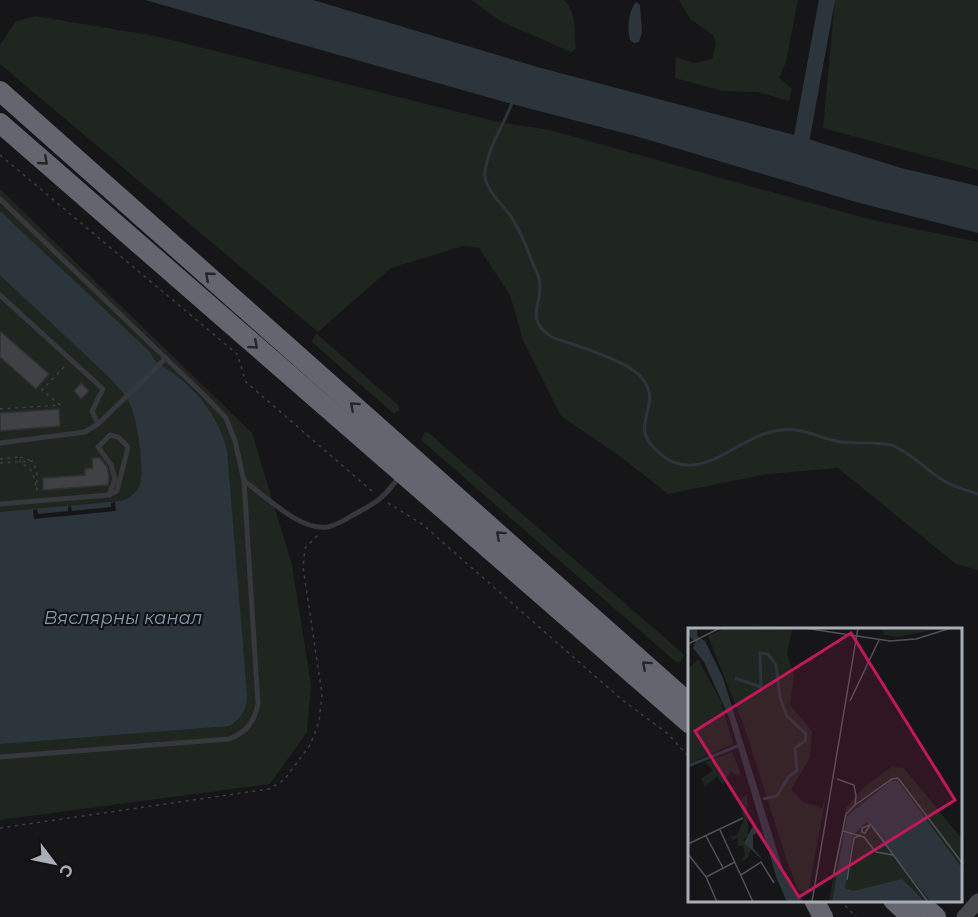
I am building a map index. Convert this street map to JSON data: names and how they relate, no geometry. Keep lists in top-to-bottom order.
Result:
{
  "water": ["Вяслярны канал"],
  "north": "bottom right"
}
